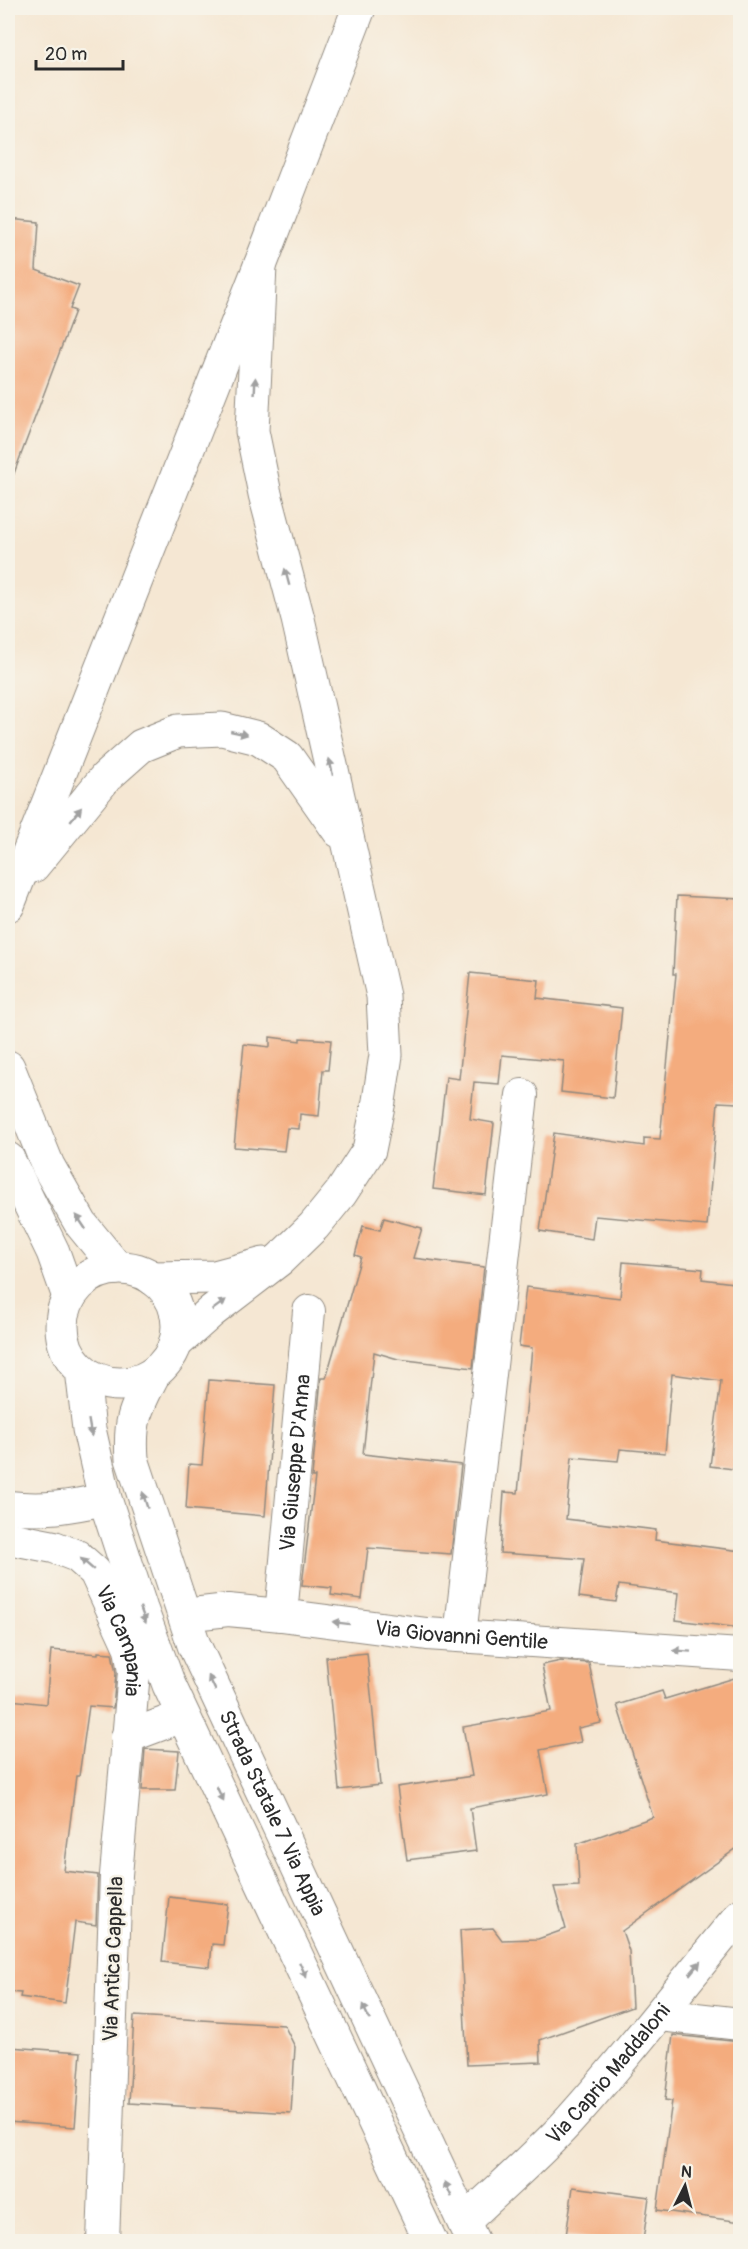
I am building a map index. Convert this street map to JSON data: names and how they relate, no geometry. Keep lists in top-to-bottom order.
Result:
{
  "streets": {
    "main road": ["Strada Statale 7 Via Appia"],
    "street": [
      "Via Giuseppe D'Anna",
      "Via Giovanni Gentile",
      "Via Campania",
      "Via Antica Cappella",
      "Via Caprio Maddaloni"
    ]
  },
  "crossings": [
    ["Via Giuseppe D'Anna", "Via Giovanni Gentile"],
    ["Via Giovanni Gentile", "Strada Statale 7 Via Appia"],
    ["Via Campania", "Via Antica Cappella"],
    ["Strada Statale 7 Via Appia", "Via Caprio Maddaloni"]
  ],
  "one_way": ["Via Giovanni Gentile", "Via Campania"],
  "scale_bar": "20 m",
  "north": "top"
}
